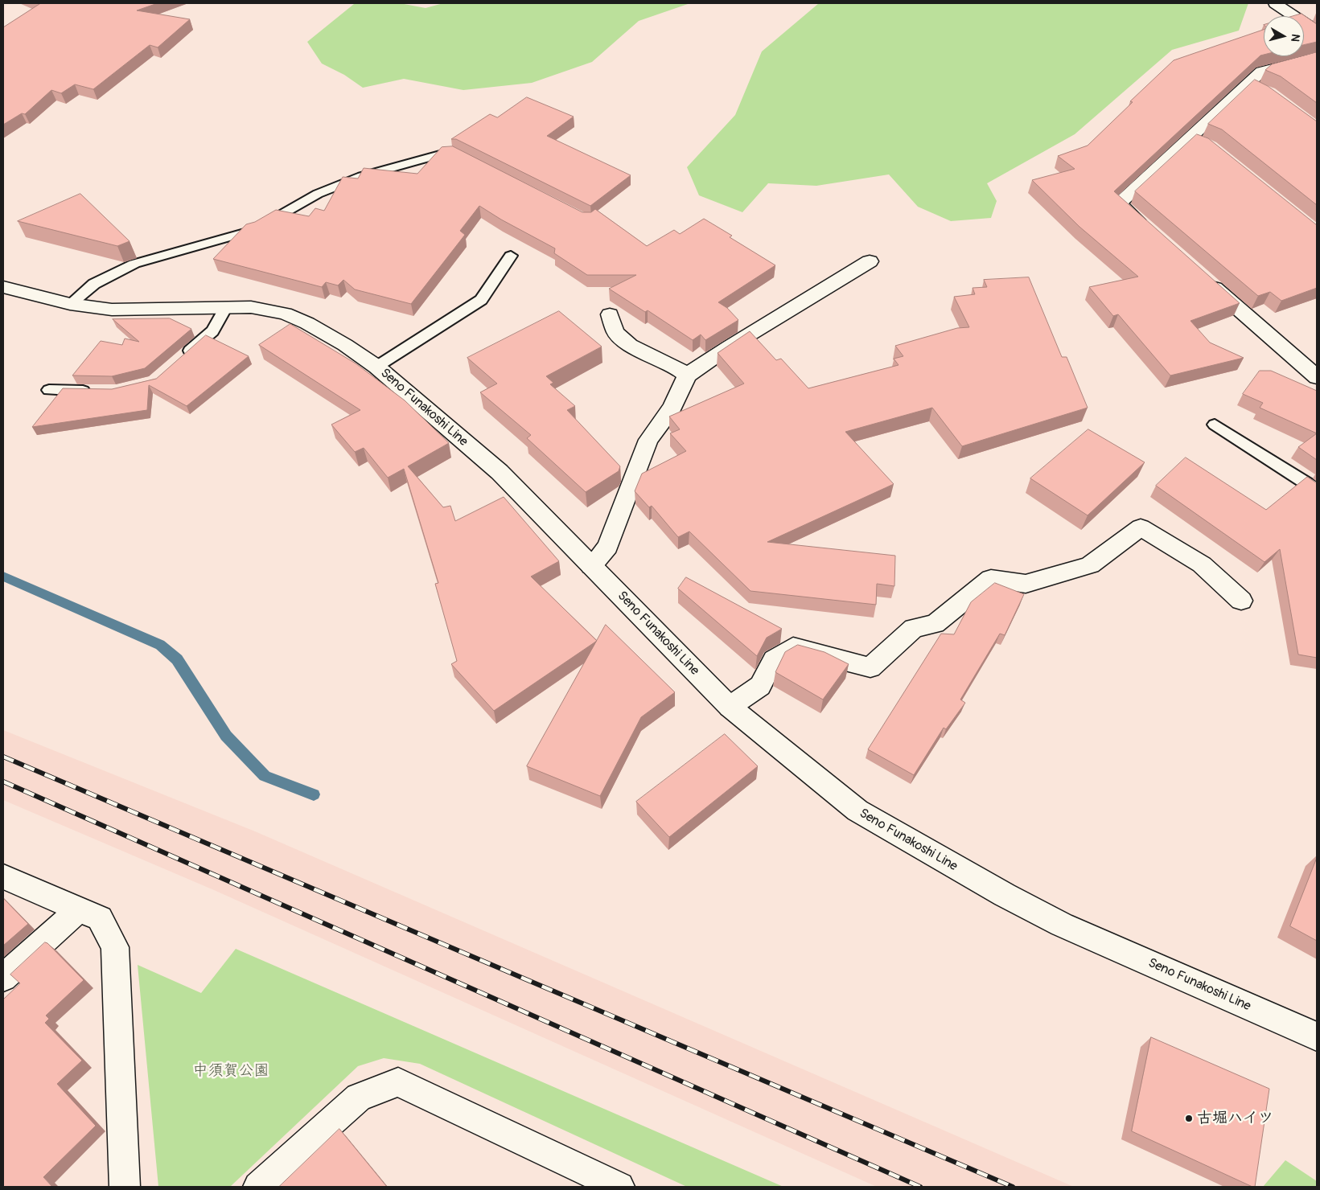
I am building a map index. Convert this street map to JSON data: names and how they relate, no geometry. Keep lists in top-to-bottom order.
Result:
{
  "streets": {
    "street": ["Seno Funakoshi Line"]
  },
  "parks": ["中須賀公園"],
  "places": ["古堀ハイツ"],
  "north": "right"
}
